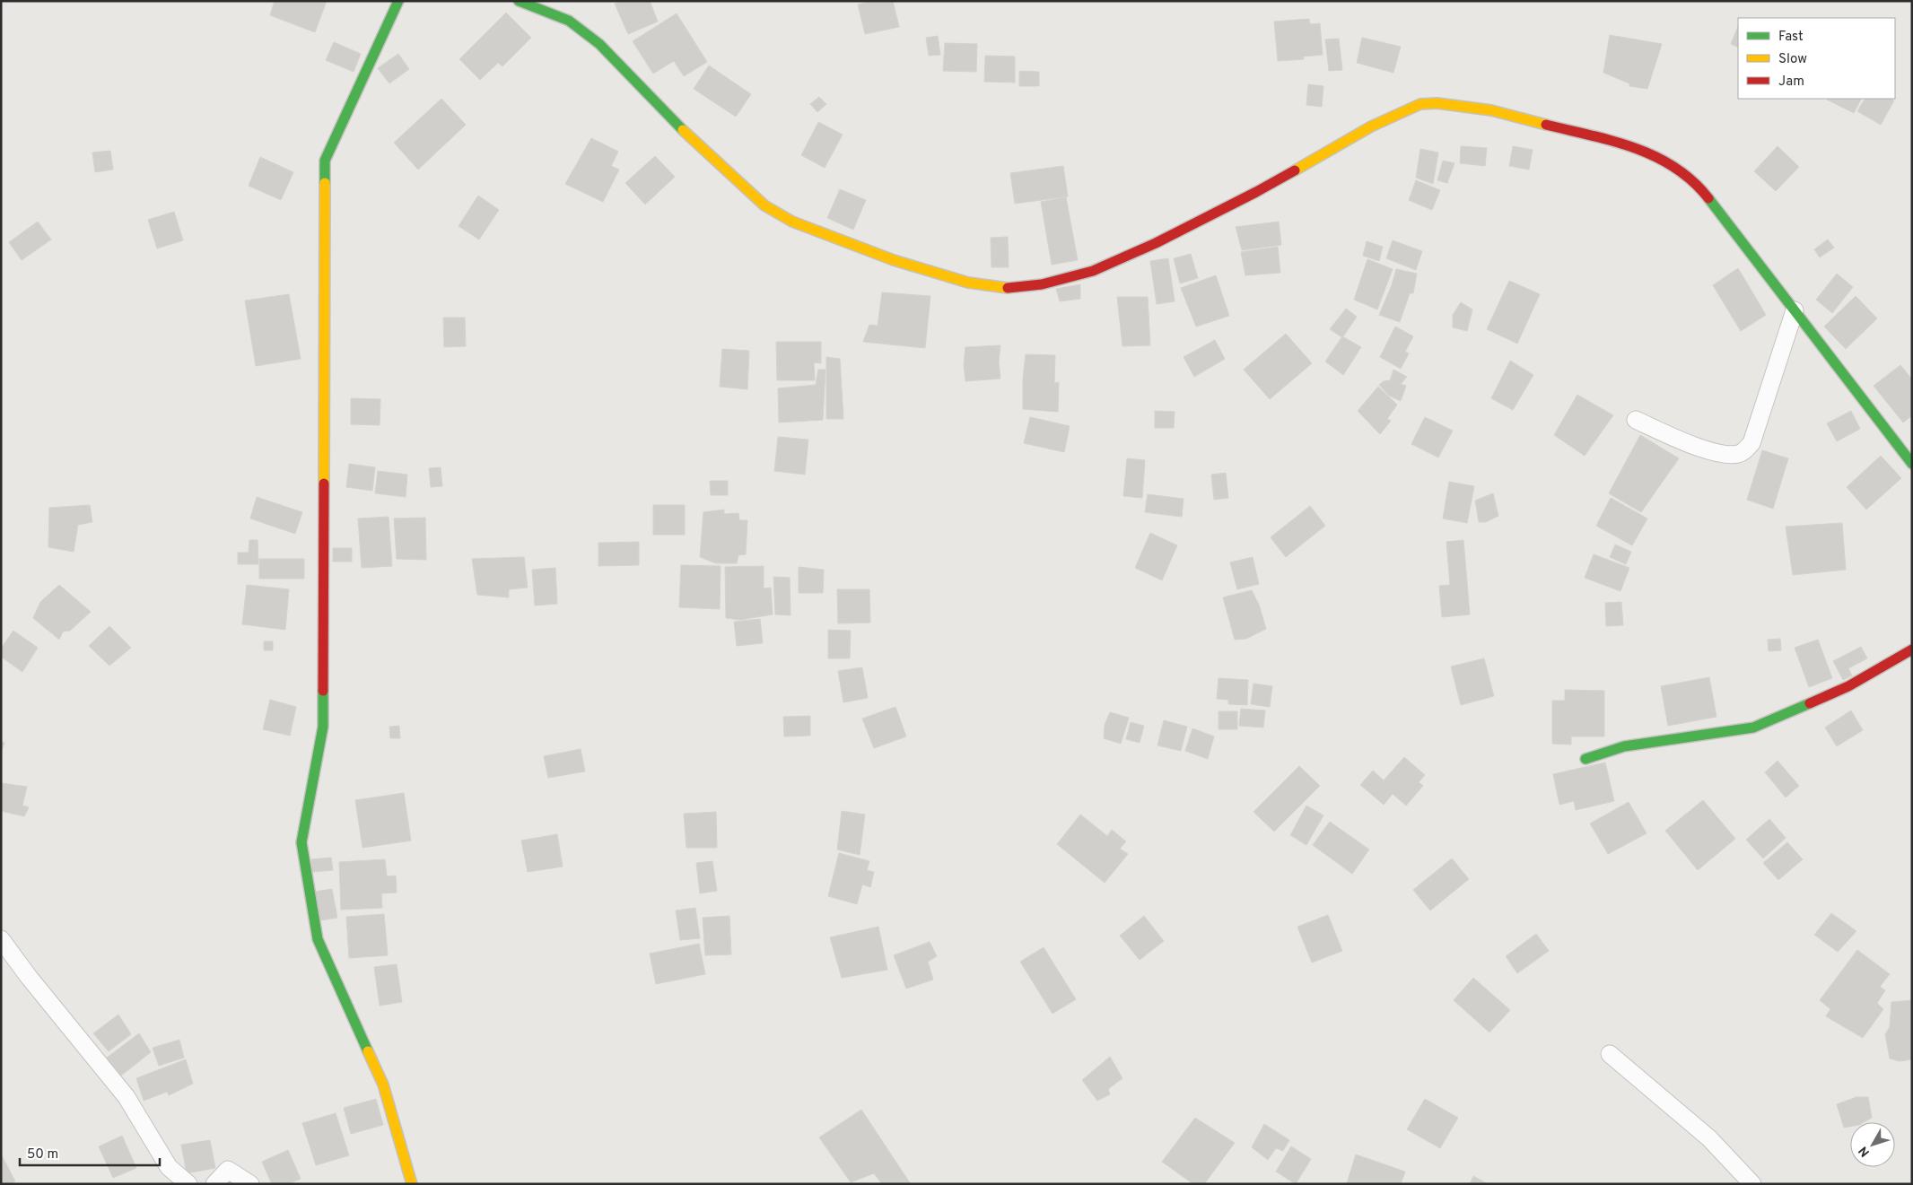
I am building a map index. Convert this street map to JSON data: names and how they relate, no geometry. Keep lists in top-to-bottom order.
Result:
{
  "legend": ["Fast", "Slow", "Jam"],
  "scale_bar": "50 m",
  "north": "bottom left"
}
